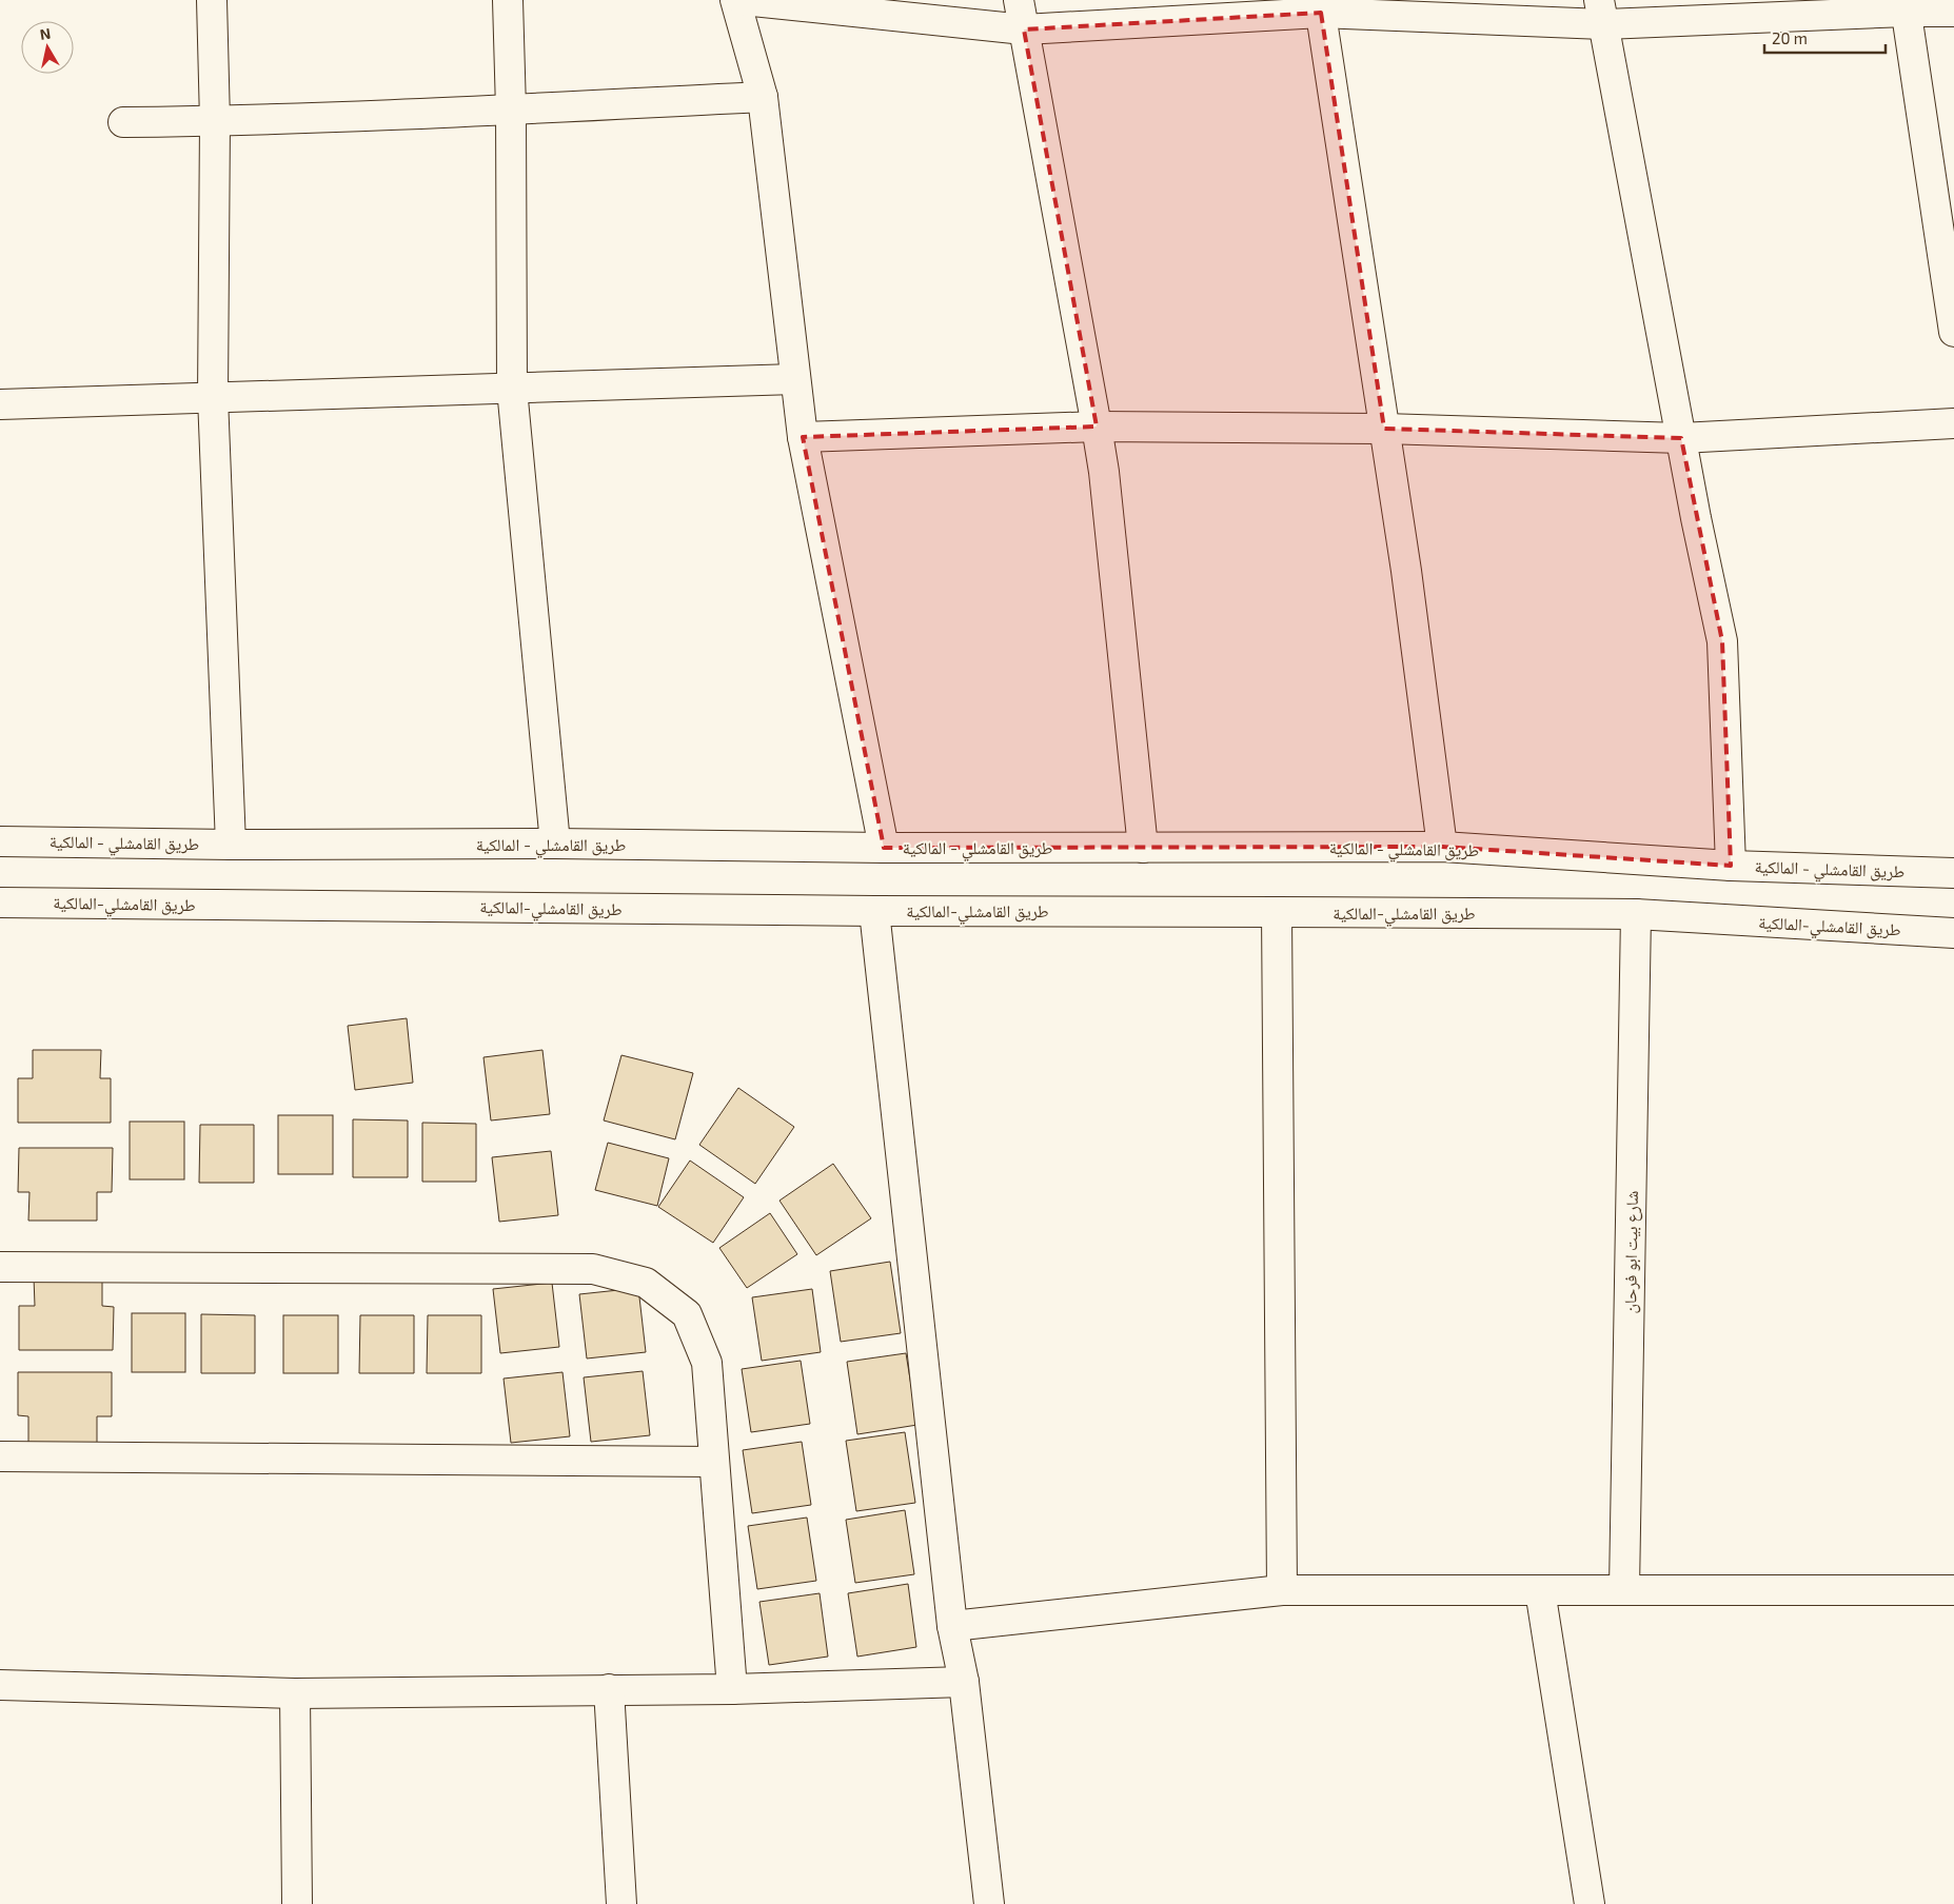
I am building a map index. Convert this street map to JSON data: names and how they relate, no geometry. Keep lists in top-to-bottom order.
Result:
{
  "streets": {
    "main road": ["طريق القامشلي - المالكية", "طريق القامشلي-المالكية", "شارع بيت ابو فرحان"]
  },
  "crossings": [
    ["طريق القامشلي-المالكية", "شارع بيت ابو فرحان"]
  ],
  "scale_bar": "20 m",
  "north": "top"
}
